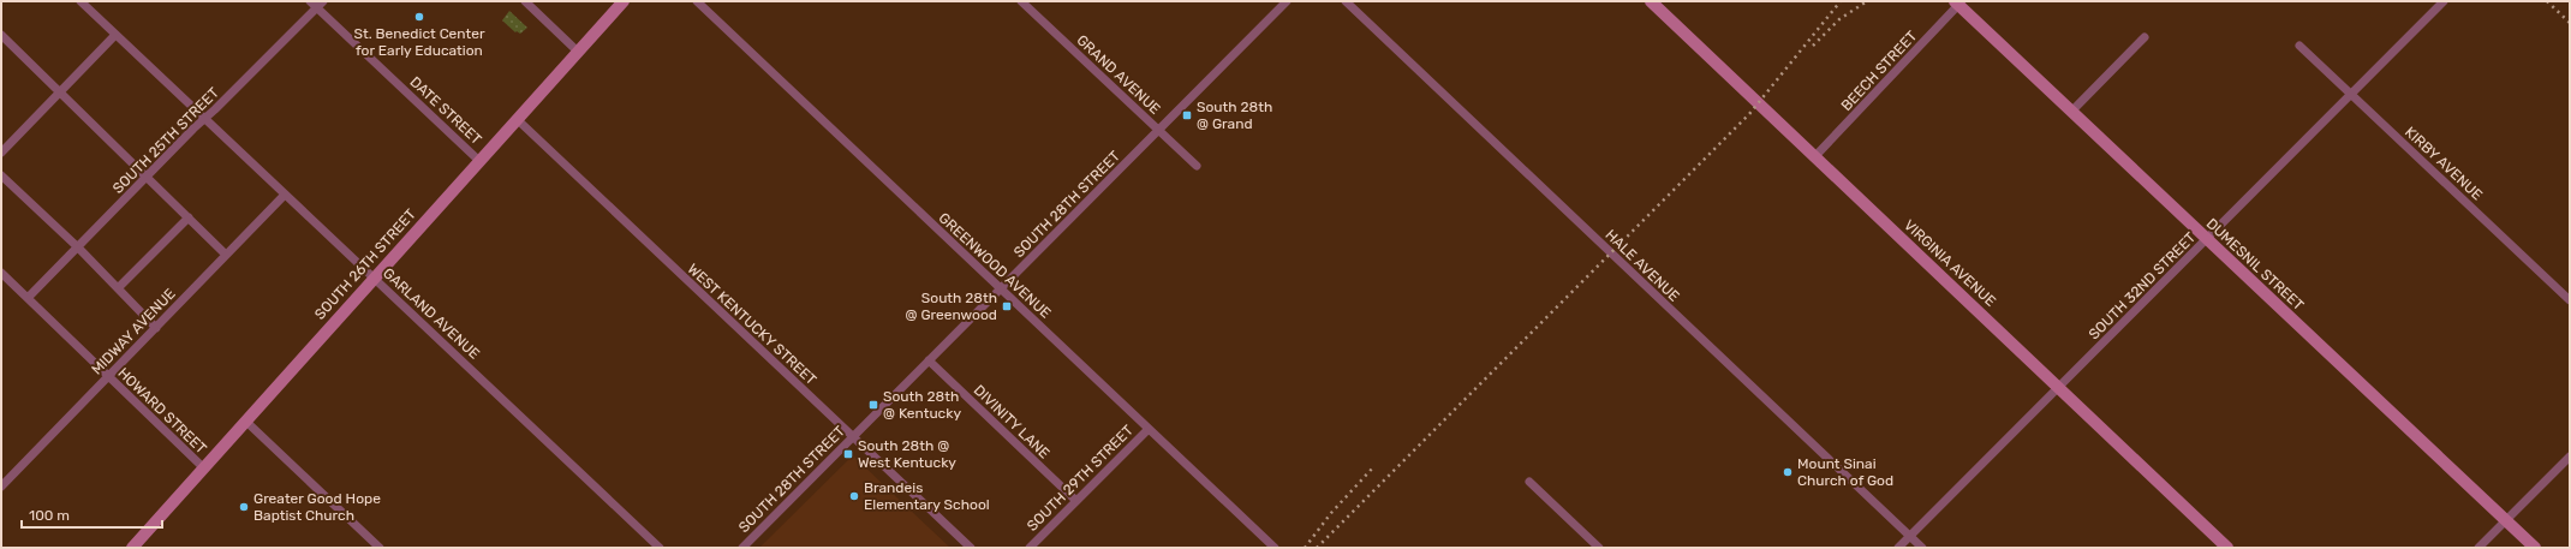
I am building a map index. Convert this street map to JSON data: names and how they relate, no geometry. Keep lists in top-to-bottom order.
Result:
{
  "streets": {
    "main road": ["VIRGINIA AVENUE", "SOUTH 26TH STREET", "DUMESNIL STREET"],
    "street": [
      "BEECH STREET",
      "GRAND AVENUE",
      "DATE STREET",
      "SOUTH 25TH STREET",
      "KIRBY AVENUE",
      "SOUTH 28TH STREET",
      "GREENWOOD AVENUE",
      "HALE AVENUE",
      "SOUTH 32ND STREET",
      "GARLAND AVENUE",
      "WEST KENTUCKY STREET",
      "MIDWAY AVENUE",
      "HOWARD STREET",
      "DIVINITY LANE",
      "SOUTH 29TH STREET"
    ]
  },
  "crossings": [
    ["BEECH STREET", "VIRGINIA AVENUE"],
    ["BEECH STREET", "DUMESNIL STREET"],
    ["GRAND AVENUE", "SOUTH 28TH STREET"],
    ["DATE STREET", "SOUTH 25TH STREET"],
    ["DATE STREET", "SOUTH 26TH STREET"],
    ["SOUTH 25TH STREET", "GARLAND AVENUE"],
    ["SOUTH 25TH STREET", "HOWARD STREET"],
    ["KIRBY AVENUE", "SOUTH 32ND STREET"],
    ["SOUTH 28TH STREET", "GREENWOOD AVENUE"],
    ["SOUTH 28TH STREET", "WEST KENTUCKY STREET"],
    ["SOUTH 28TH STREET", "DIVINITY LANE"],
    ["VIRGINIA AVENUE", "SOUTH 32ND STREET"],
    ["SOUTH 26TH STREET", "GARLAND AVENUE"],
    ["SOUTH 26TH STREET", "WEST KENTUCKY STREET"],
    ["SOUTH 26TH STREET", "HOWARD STREET"],
    ["DUMESNIL STREET", "SOUTH 32ND STREET"],
    ["GREENWOOD AVENUE", "SOUTH 29TH STREET"],
    ["HALE AVENUE", "SOUTH 32ND STREET"],
    ["GARLAND AVENUE", "MIDWAY AVENUE"],
    ["MIDWAY AVENUE", "HOWARD STREET"],
    ["DIVINITY LANE", "SOUTH 29TH STREET"]
  ],
  "places": {
    "other": [
      "St. Benedict Center for Early Education",
      "Mount Sinai Church of God",
      "Brandeis Elementary School",
      "Greater Good Hope Baptist Church"
    ],
    "transit": [
      "South 28th @ Grand",
      "South 28th @ Greenwood",
      "South 28th @ Kentucky",
      "South 28th @ West Kentucky"
    ]
  },
  "scale_bar": "100 m"
}
